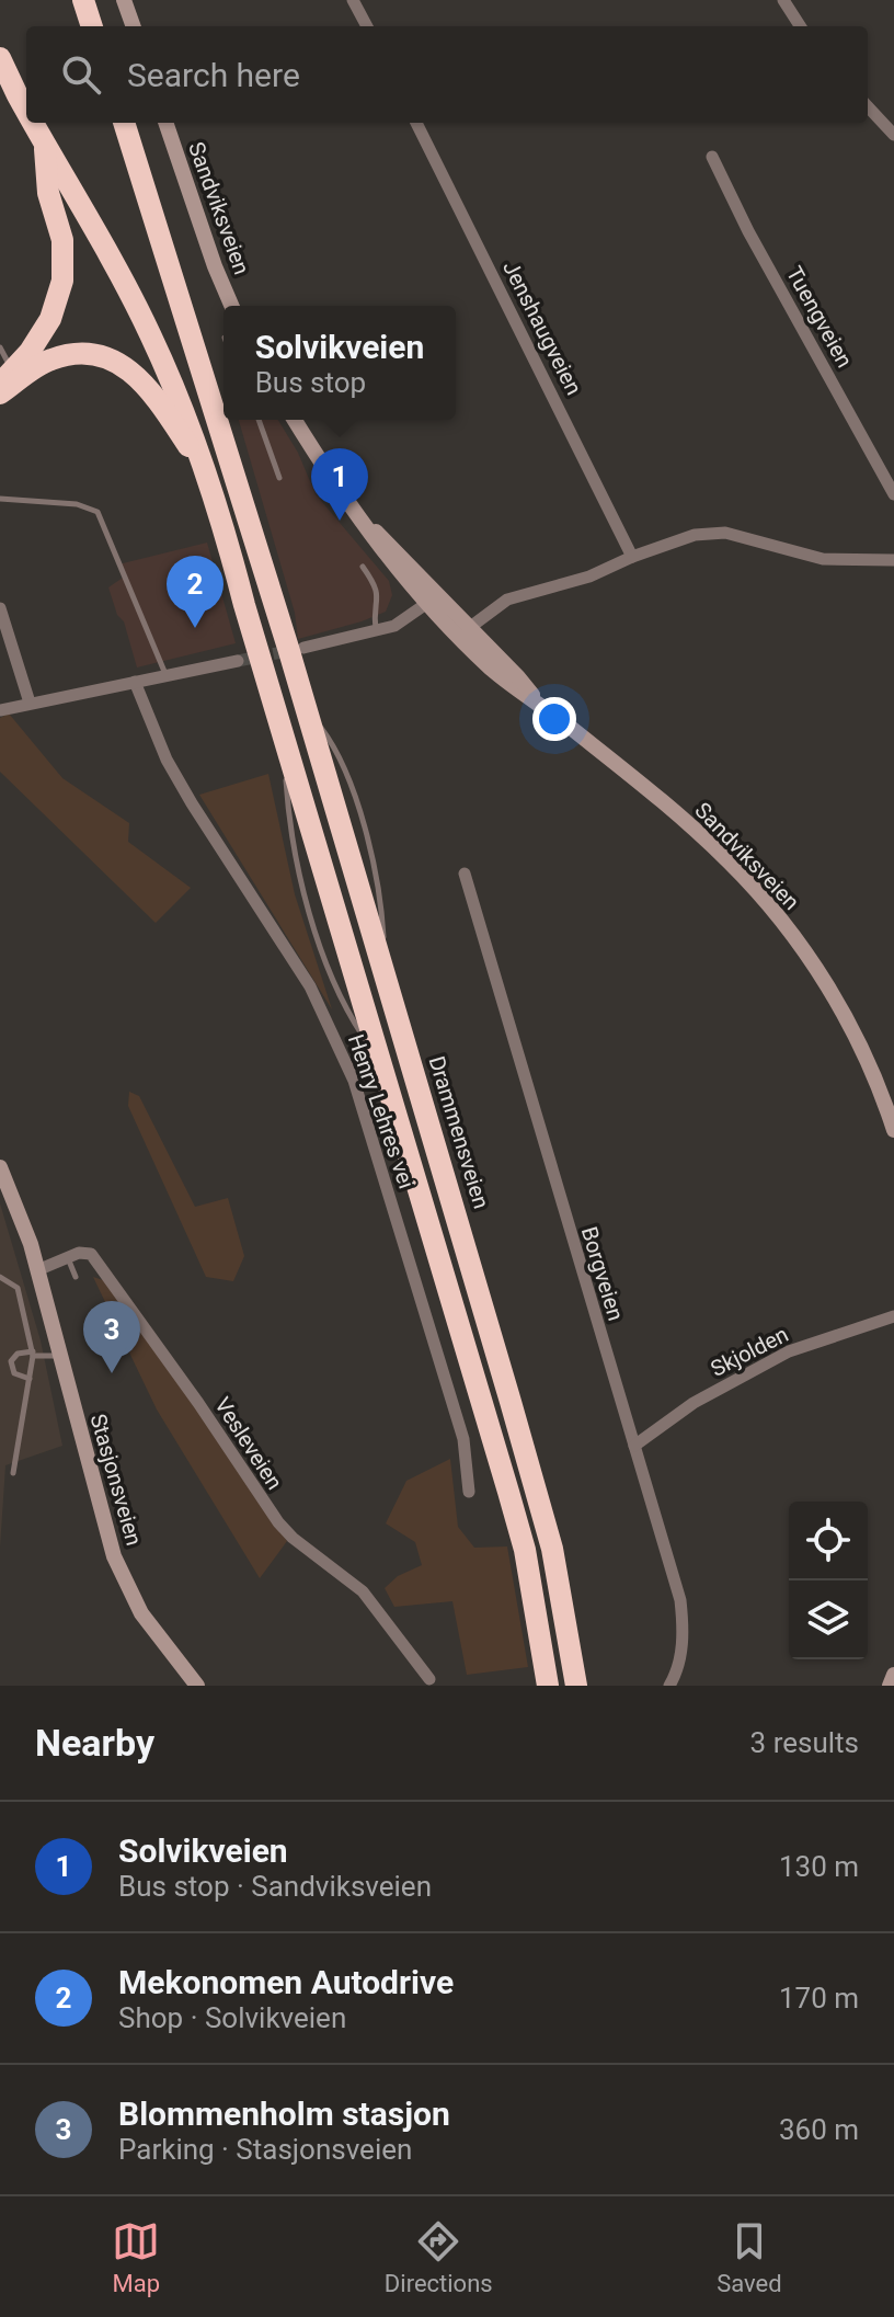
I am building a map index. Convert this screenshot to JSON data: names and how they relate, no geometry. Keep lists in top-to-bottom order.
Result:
{
  "streets": {
    "highway": ["Drammensveien"],
    "main road": ["Sandviksveien", "Stasjonsveien"],
    "street": [
      "Tuengveien",
      "Jenshaugveien",
      "Henry Lehres vei",
      "Borgveien",
      "Skjolden",
      "Vesleveien"
    ]
  },
  "crossings": [
    ["Borgveien", "Skjolden"]
  ],
  "page": {
    "search": "Search here",
    "popup": ["Solvikveien", "Bus stop"],
    "pins": ["1", "2", "3"],
    "heading": ["Nearby", "3 results"],
    "list": [
      {
        "mark": "1",
        "name": "Solvikveien",
        "note": "Bus stop · Sandviksveien",
        "value": "130 m"
      },
      {
        "mark": "2",
        "name": "Mekonomen Autodrive",
        "note": "Shop · Solvikveien",
        "value": "170 m"
      },
      {
        "mark": "3",
        "name": "Blommenholm stasjon",
        "note": "Parking · Stasjonsveien",
        "value": "360 m"
      }
    ],
    "nav": ["Map", "Directions", "Saved"]
  }
}
